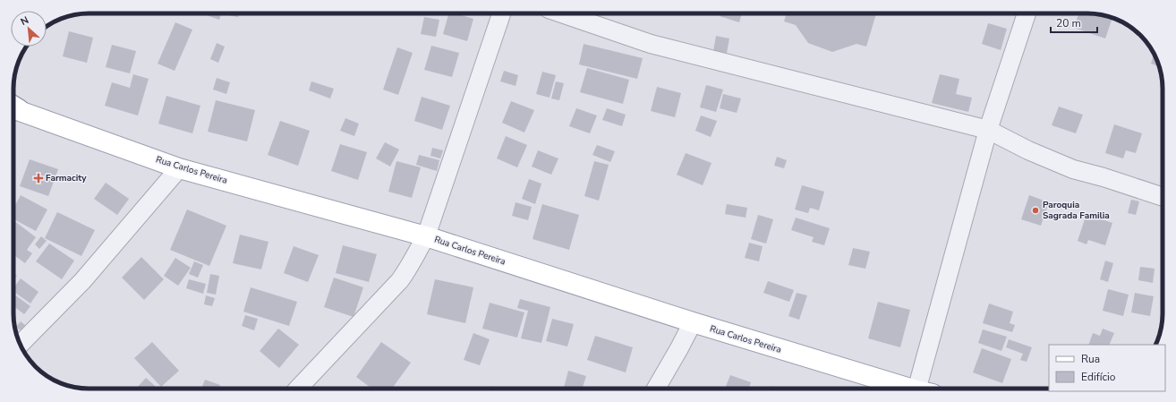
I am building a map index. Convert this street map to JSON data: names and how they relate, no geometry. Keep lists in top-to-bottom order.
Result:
{
  "streets": {
    "main road": ["Rua Carlos Pereira"]
  },
  "places": {
    "health": ["Farmacity"],
    "other": ["Paroquia Sagrada Familia"]
  },
  "legend": ["Rua", "Edifício"],
  "scale_bar": "20 m",
  "north": "top left"
}
